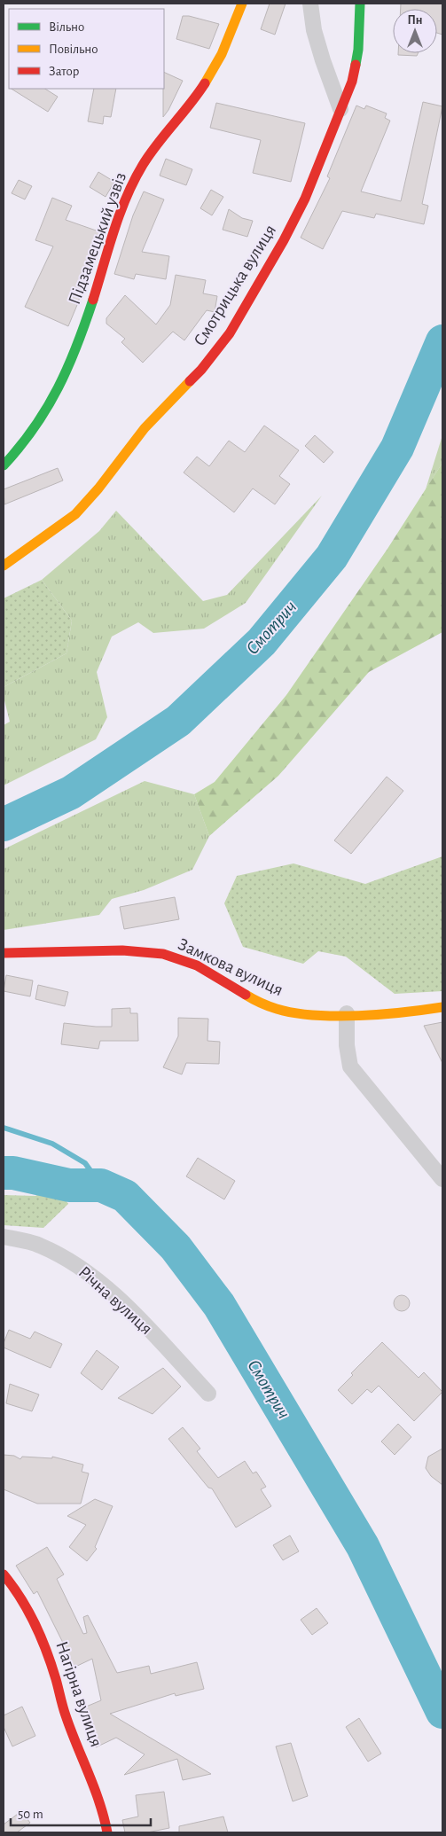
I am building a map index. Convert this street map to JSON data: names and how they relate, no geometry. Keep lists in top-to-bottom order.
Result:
{
  "streets": {
    "street": [
      "Підзамецький узвіз",
      "Смотрицька вулиця",
      "Замкова вулиця",
      "Річна вулиця",
      "Нагірна вулиця"
    ]
  },
  "water": ["Смотрич"],
  "legend": ["Вільно", "Повільно", "Затор"],
  "scale_bar": "50 m",
  "north": "top"
}
